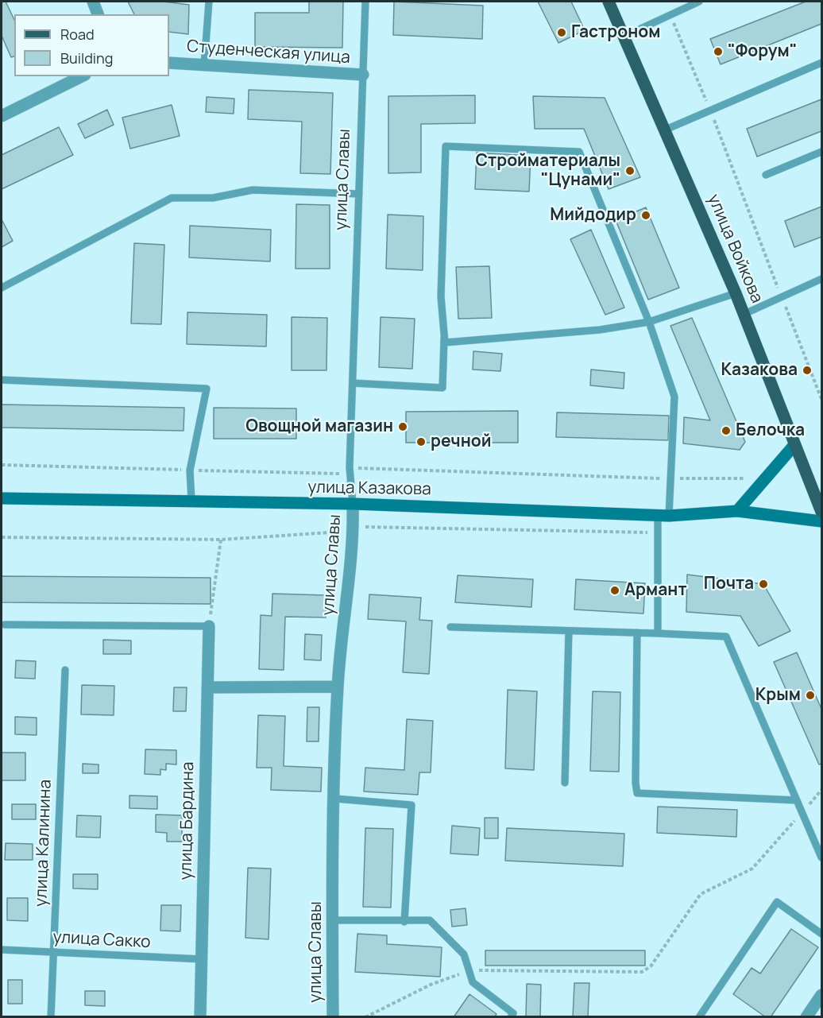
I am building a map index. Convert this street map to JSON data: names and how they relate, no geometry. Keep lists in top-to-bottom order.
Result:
{
  "streets": {
    "main road": ["улица Войкова", "улица Казакова"],
    "street": ["Студенческая улица", "улица Славы", "улица Бардина"],
    "lane": ["улица Калинина", "улица Сакко"]
  },
  "crossings": [
    ["Студенческая улица", "улица Славы"],
    ["улица Славы", "улица Казакова"],
    ["улица Бардина", "улица Сакко"],
    ["улица Калинина", "улица Сакко"]
  ],
  "places": [
    "Гастроном",
    "\"Форум\"",
    "Стройматериалы \"Цунами\"",
    "Мийдодир",
    "Казакова",
    "Овощной магазин",
    "Белочка",
    "речной",
    "Почта",
    "Армант",
    "Крым"
  ],
  "legend": ["Road", "Building"]
}
